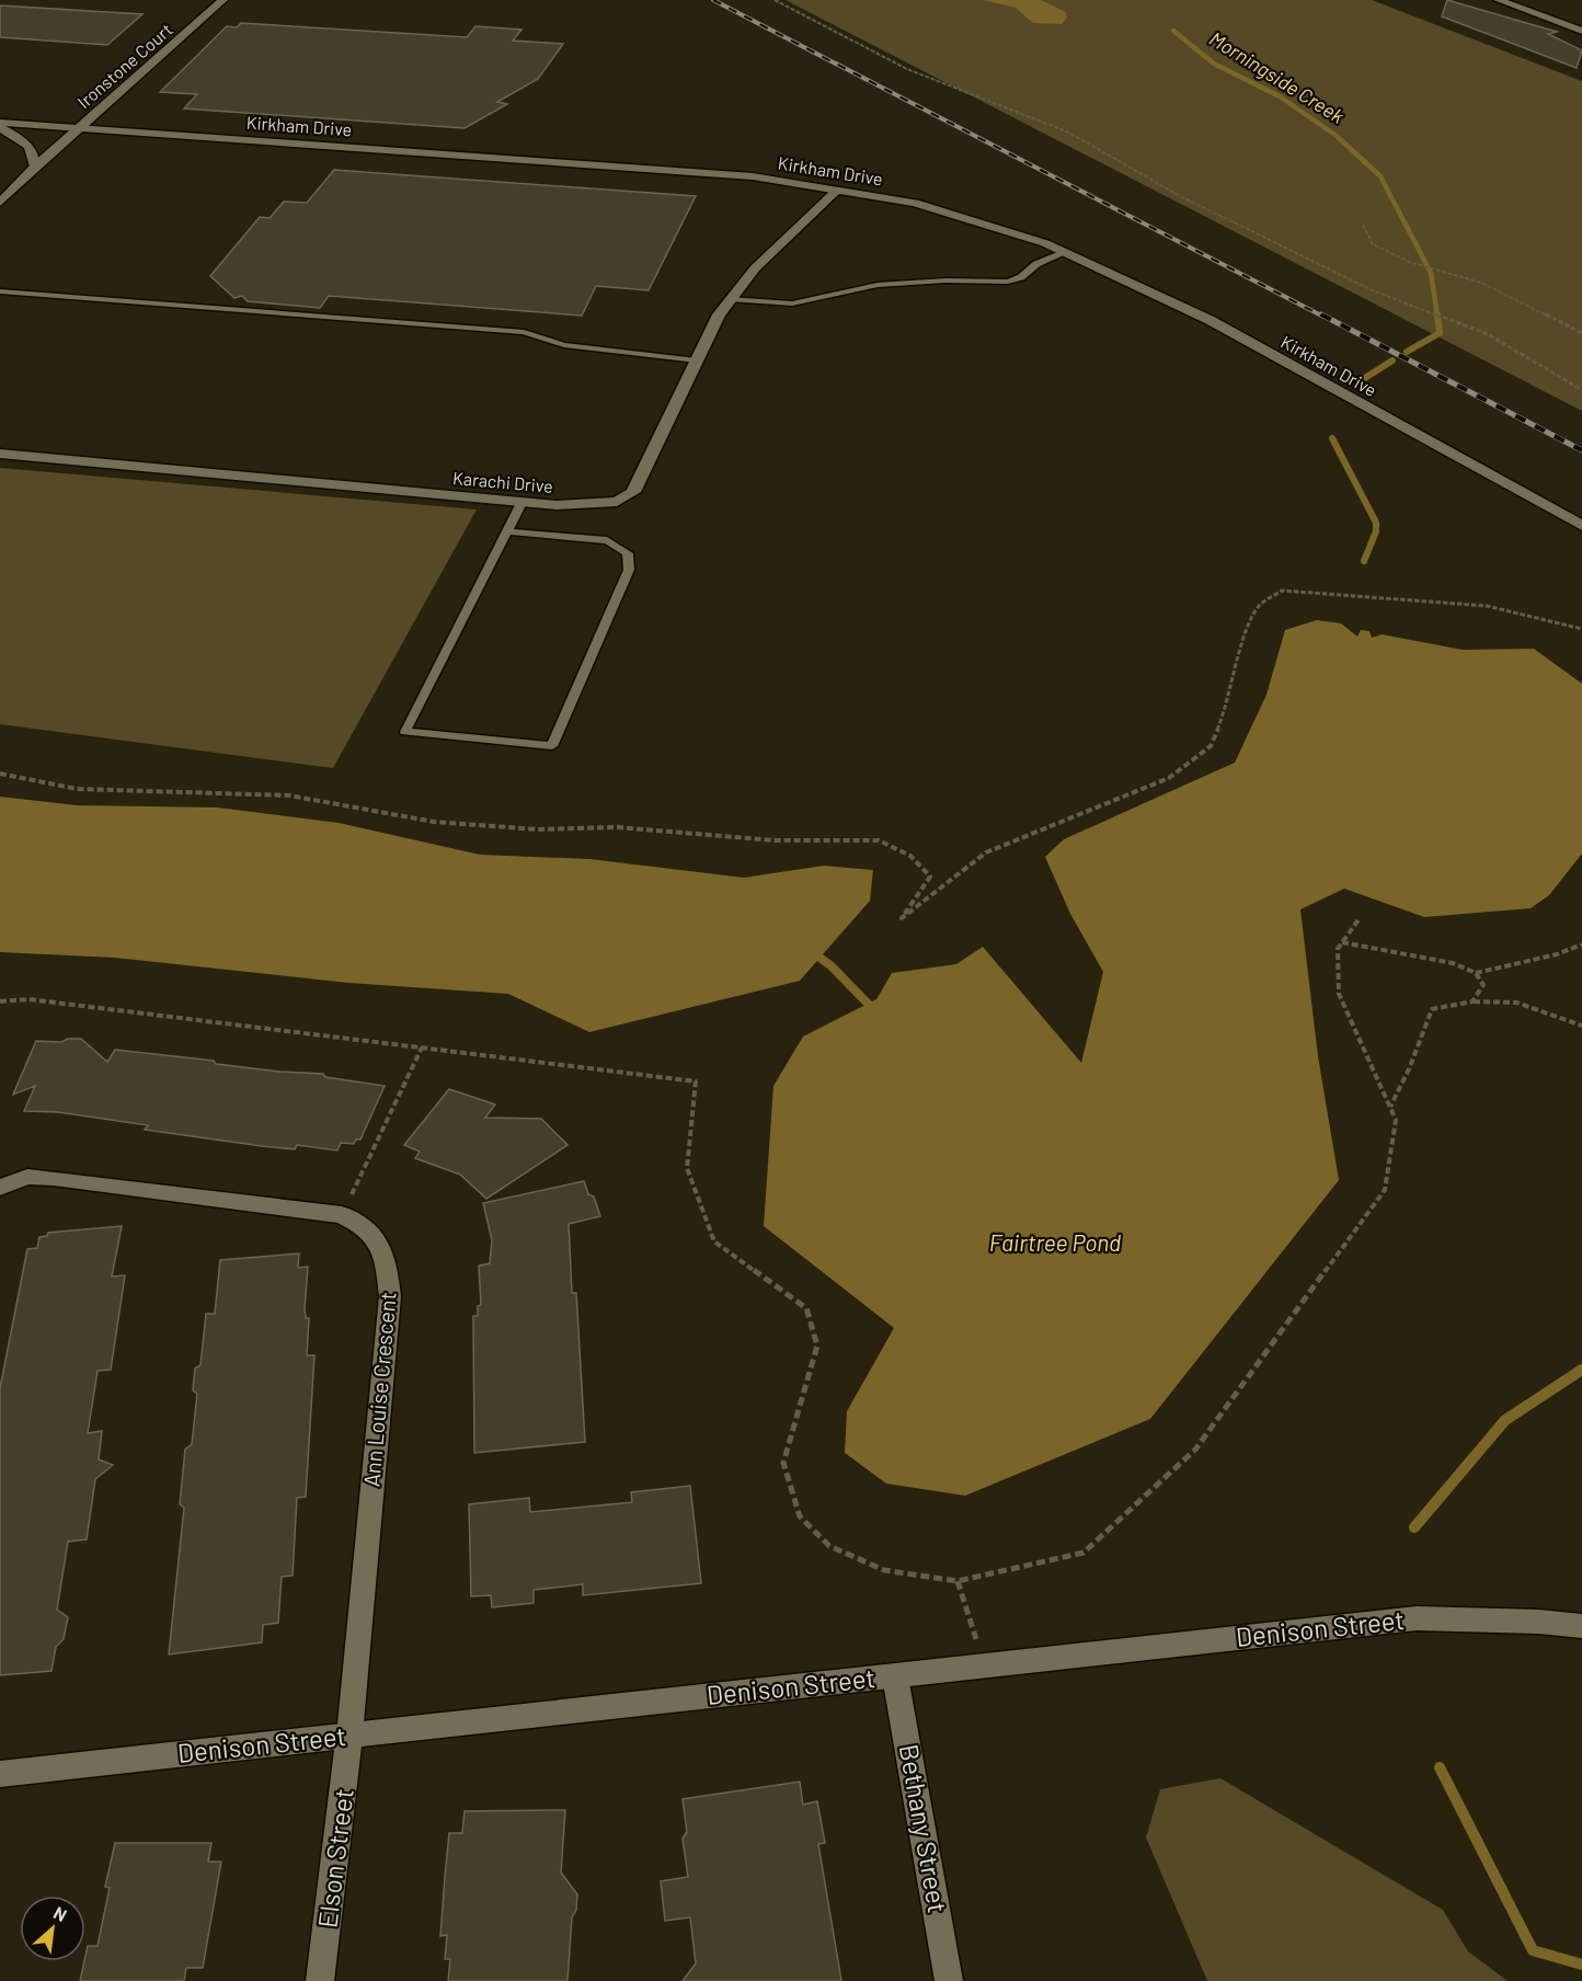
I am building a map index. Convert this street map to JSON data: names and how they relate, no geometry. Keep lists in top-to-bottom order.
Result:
{
  "streets": {
    "street": [
      "Ironstone Court",
      "Kirkham Drive",
      "Karachi Drive",
      "Ann Louise Crescent",
      "Denison Street",
      "Bethany Street",
      "Elson Street"
    ]
  },
  "crossings": [
    ["Ironstone Court", "Kirkham Drive"],
    ["Kirkham Drive", "Karachi Drive"],
    ["Ann Louise Crescent", "Denison Street"],
    ["Ann Louise Crescent", "Elson Street"],
    ["Denison Street", "Bethany Street"],
    ["Denison Street", "Elson Street"]
  ],
  "water": ["Morningside Creek", "Fairtree Pond"],
  "north": "top right"
}
